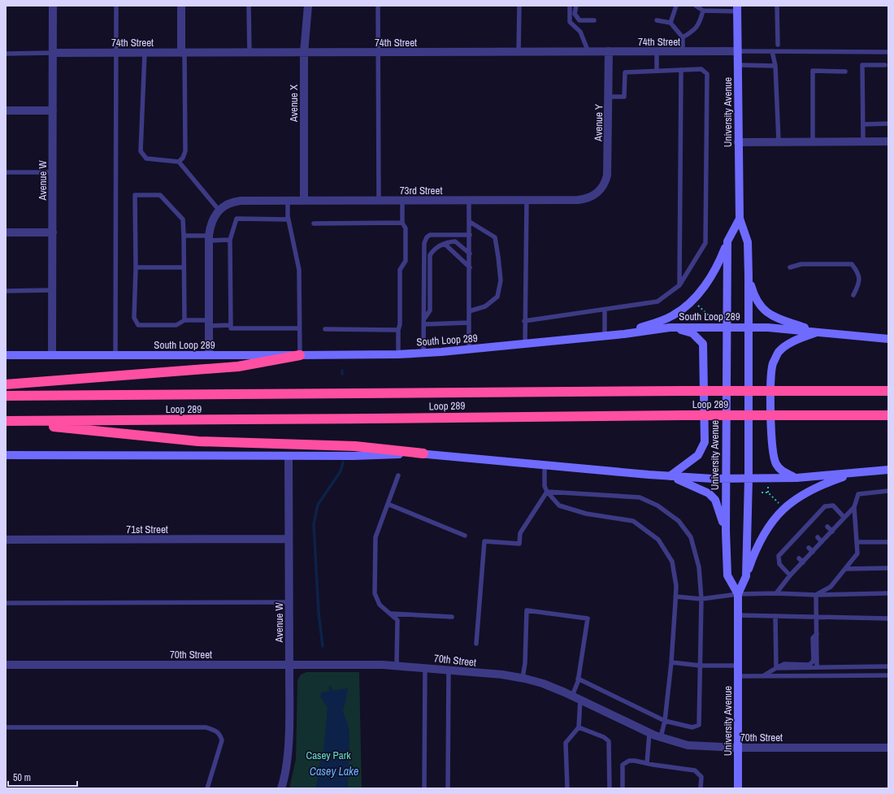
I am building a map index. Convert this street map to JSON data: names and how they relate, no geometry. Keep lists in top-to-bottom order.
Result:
{
  "streets": {
    "highway": ["Loop 289"],
    "main road": ["University Avenue", "South Loop 289"],
    "street": [
      "74th Street",
      "Avenue X",
      "Avenue Y",
      "Avenue W",
      "73rd Street",
      "71st Street",
      "70th Street"
    ]
  },
  "crossings": [
    ["74th Street", "Avenue X"],
    ["74th Street", "University Avenue"],
    ["74th Street", "Avenue Y"],
    ["74th Street", "Avenue W"],
    ["Avenue X", "73rd Street"],
    ["University Avenue", "South Loop 289"],
    ["University Avenue", "70th Street"],
    ["Avenue Y", "73rd Street"],
    ["Avenue W", "South Loop 289"],
    ["Avenue W", "71st Street"],
    ["Avenue W", "70th Street"]
  ],
  "water": ["Casey Lake"],
  "parks": ["Casey Park"],
  "scale_bar": "50 m"
}
